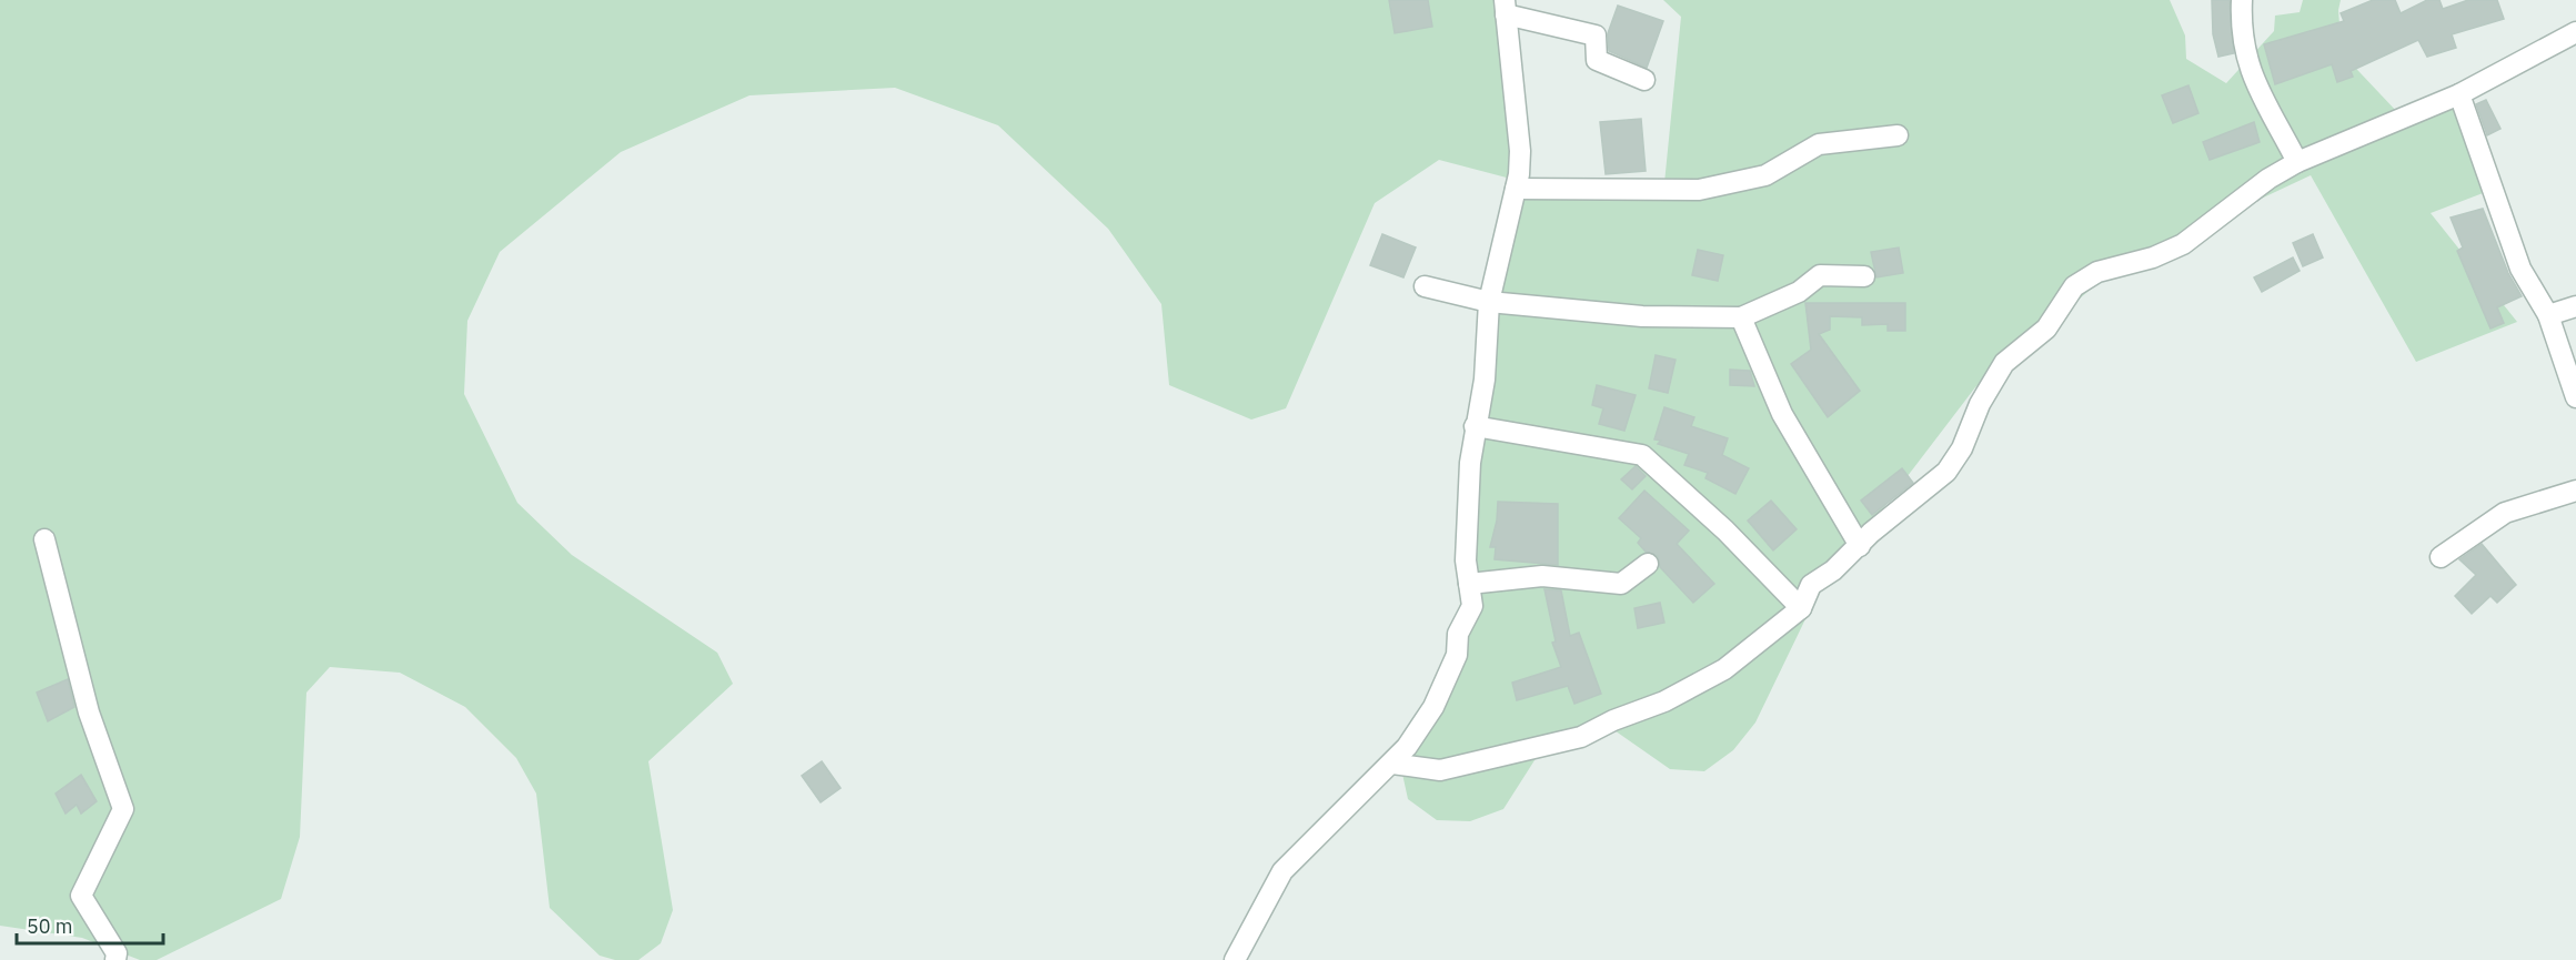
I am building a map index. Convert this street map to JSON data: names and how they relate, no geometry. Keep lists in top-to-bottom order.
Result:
{
  "scale_bar": "50 m"
}
